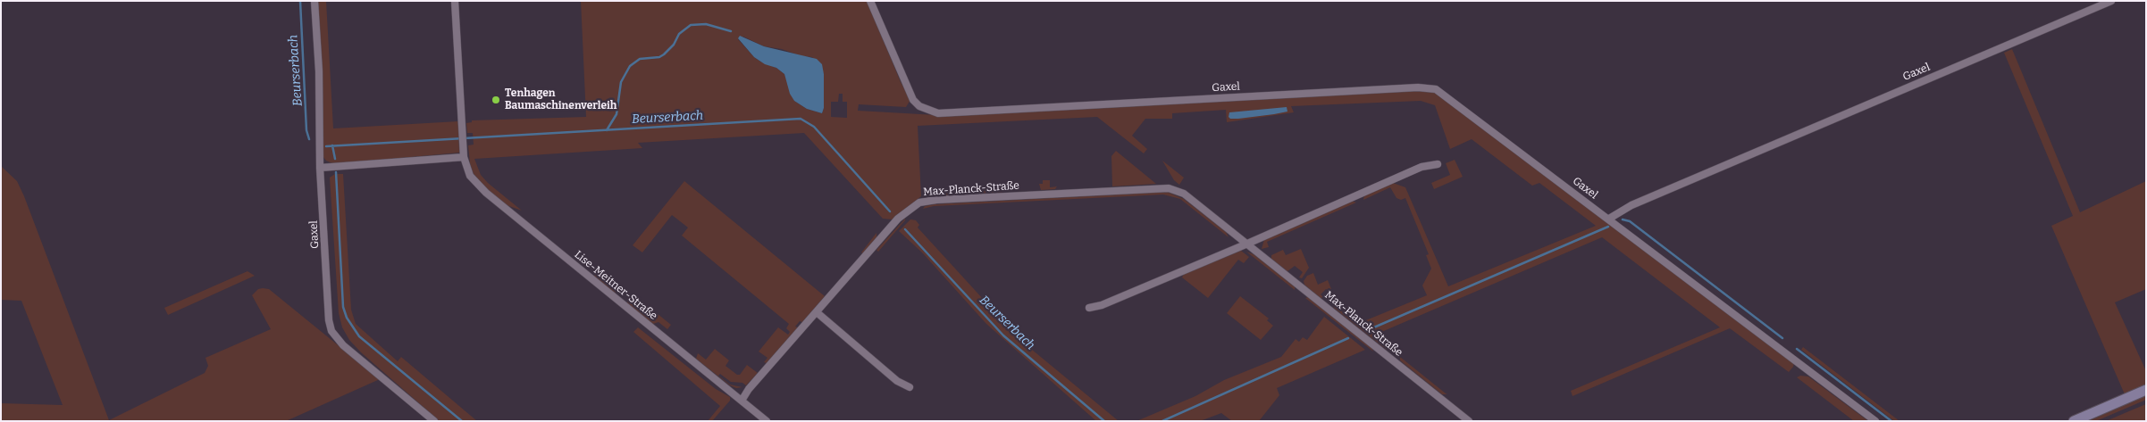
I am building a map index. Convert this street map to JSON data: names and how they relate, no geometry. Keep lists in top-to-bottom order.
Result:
{
  "streets": {
    "street": ["Gaxel", "Max-Planck-Straße", "Lise-Meitner-Straße"]
  },
  "crossings": [
    ["Max-Planck-Straße", "Lise-Meitner-Straße"]
  ],
  "water": ["Beurserbach"],
  "places": ["Tenhagen Baumaschinenverleih"]
}
